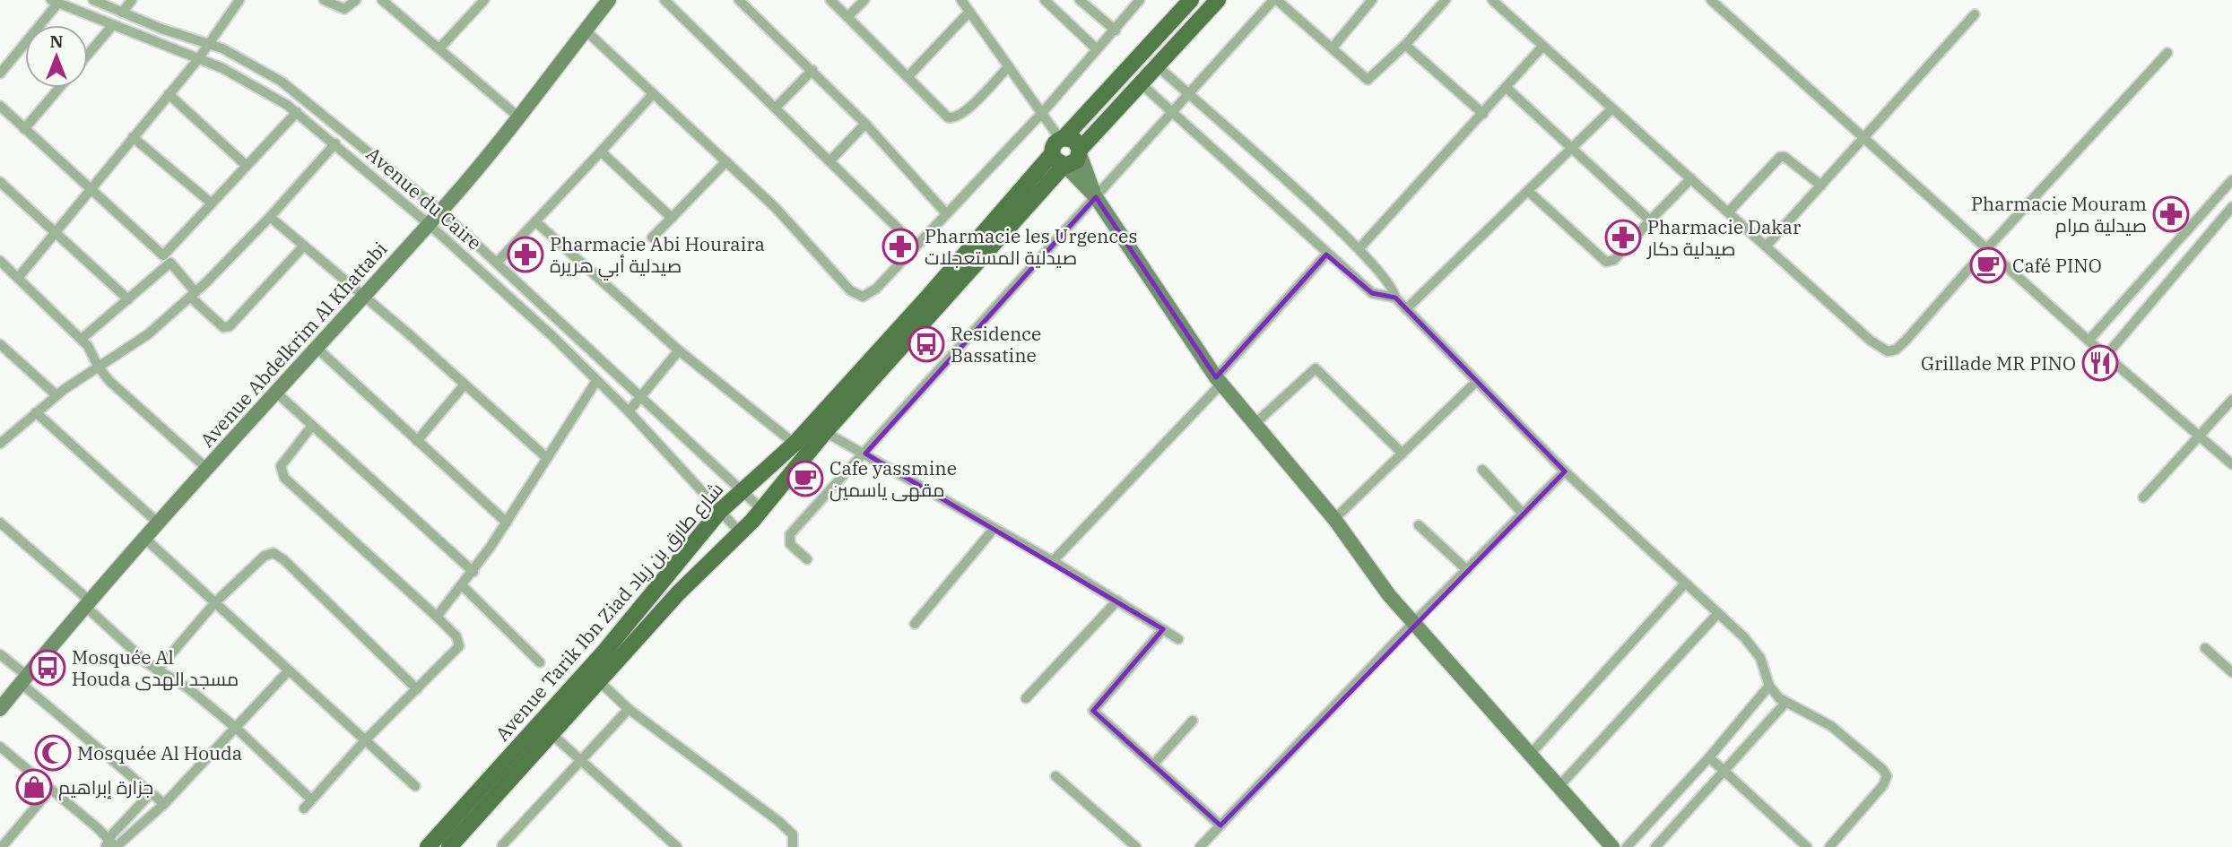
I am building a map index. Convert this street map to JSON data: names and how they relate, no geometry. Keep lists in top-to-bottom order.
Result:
{
  "streets": {
    "main road": ["Avenue Abdelkrim Al Khattabi", "Avenue Tarik Ibn Ziad شارع طارق بن زياد"],
    "street": ["Avenue du Caire"]
  },
  "crossings": [
    ["Avenue du Caire", "Avenue Abdelkrim Al Khattabi"],
    ["Avenue du Caire", "Avenue Tarik Ibn Ziad شارع طارق بن زياد"]
  ],
  "places": {
    "pharmacy": [
      "Pharmacie Mouram صيدلية مرام",
      "Pharmacie Dakar صيدلية دكار",
      "Pharmacie les Urgences صيدلية المستعجلات",
      "Pharmacie Abi Houraira صيدلية أبي هريرة"
    ],
    "cafe": ["Café PINO", "Cafe yassmine مقهى ياسمين"],
    "bus stop": ["Residence Bassatine", "Mosquée Al Houda مسجد الهدى"],
    "restaurant": ["Grillade MR PINO"],
    "mosque": ["Mosquée Al Houda"],
    "shop": ["جزارة إبراهيم"]
  },
  "north": "top"
}
